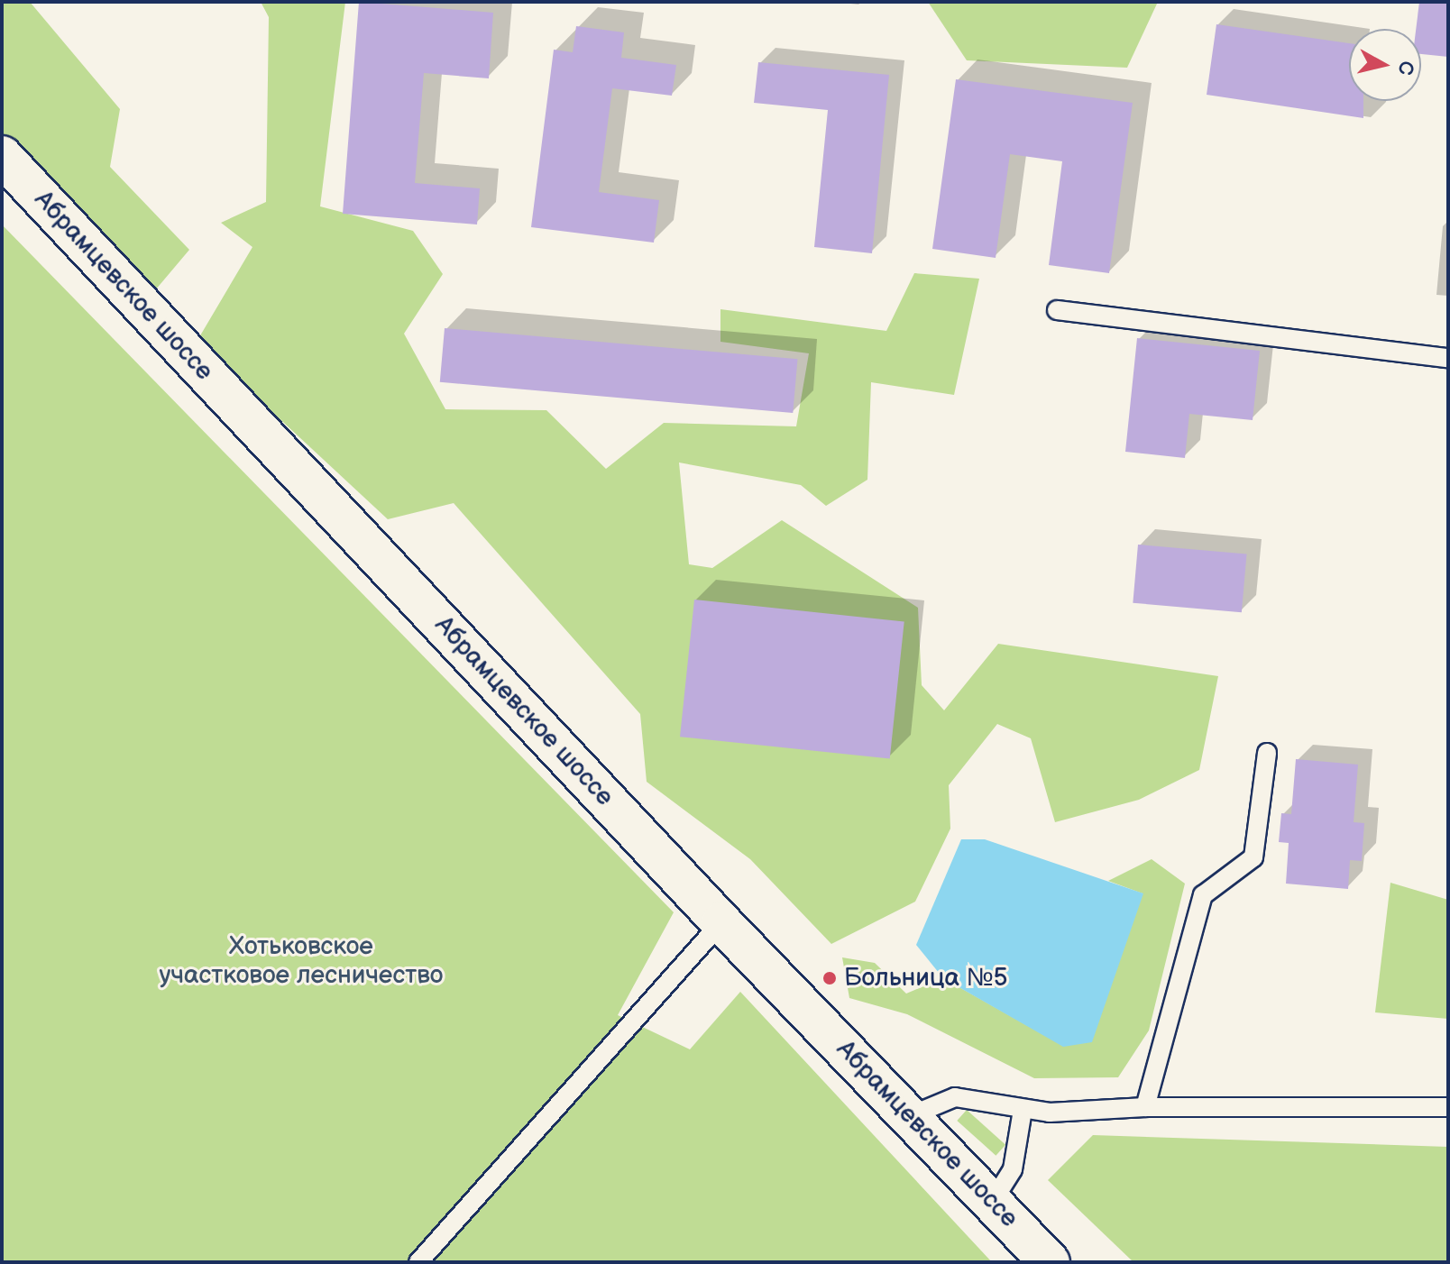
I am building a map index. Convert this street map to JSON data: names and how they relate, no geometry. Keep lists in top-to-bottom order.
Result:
{
  "streets": {
    "street": ["Абрамцевское шоссе"]
  },
  "parks": ["Хотьковское участковое лесничество"],
  "places": ["Больница №5"],
  "north": "right"
}
